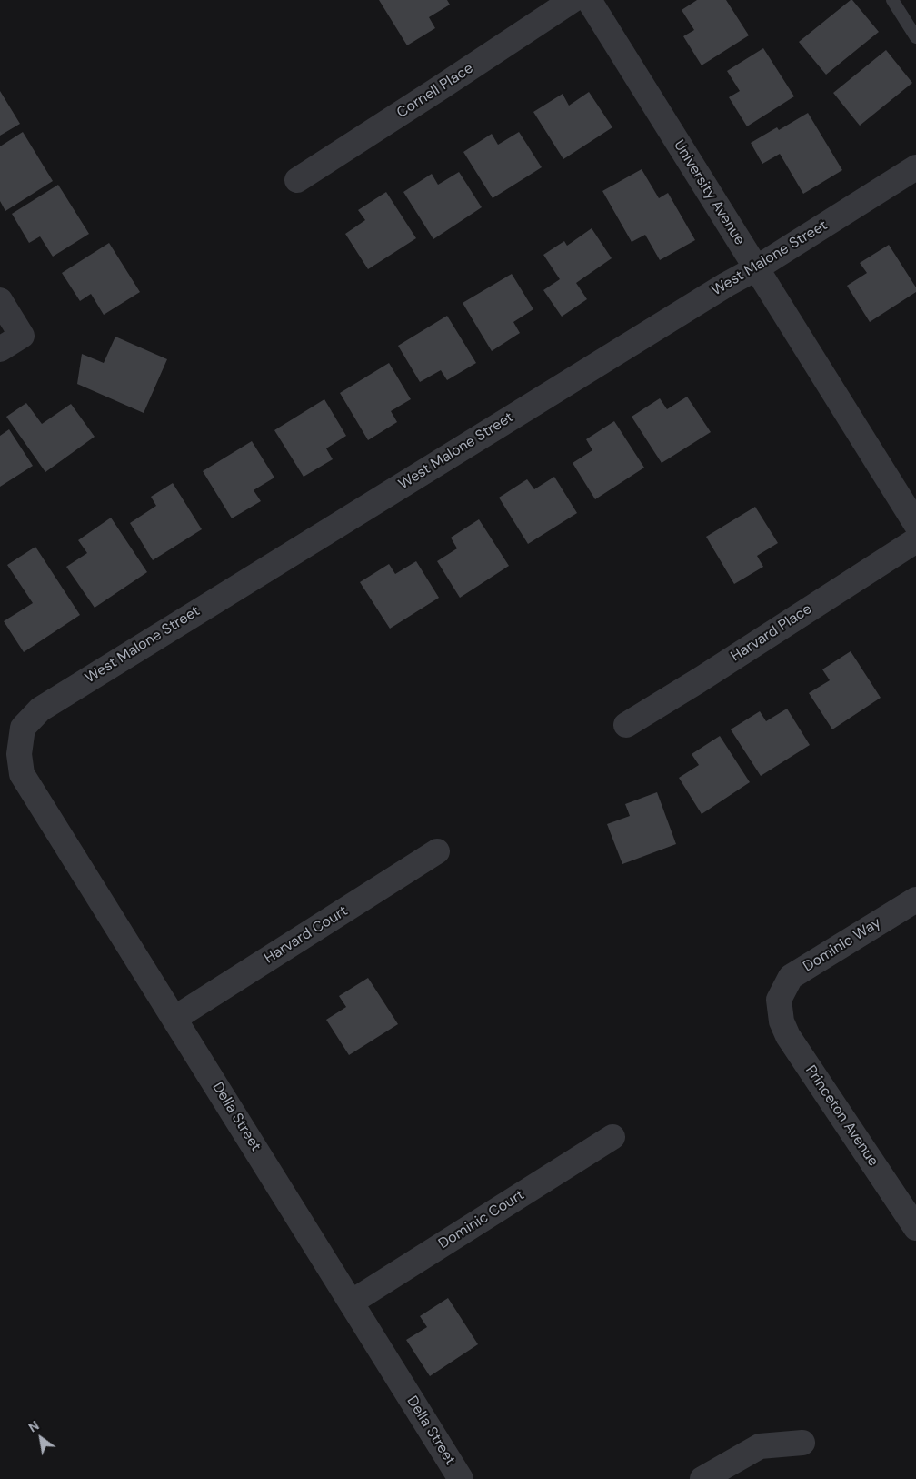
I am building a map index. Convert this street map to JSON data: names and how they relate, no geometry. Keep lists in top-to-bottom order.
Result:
{
  "streets": {
    "street": [
      "Cornell Place",
      "University Avenue",
      "West Malone Street",
      "Harvard Place",
      "Harvard Court",
      "Dominic Way",
      "Princeton Avenue",
      "Della Street",
      "Dominic Court"
    ]
  },
  "crossings": [
    ["University Avenue", "West Malone Street"],
    ["West Malone Street", "Della Street"],
    ["Harvard Court", "Della Street"],
    ["Dominic Way", "Princeton Avenue"],
    ["Della Street", "Dominic Court"]
  ],
  "north": "top left"
}
